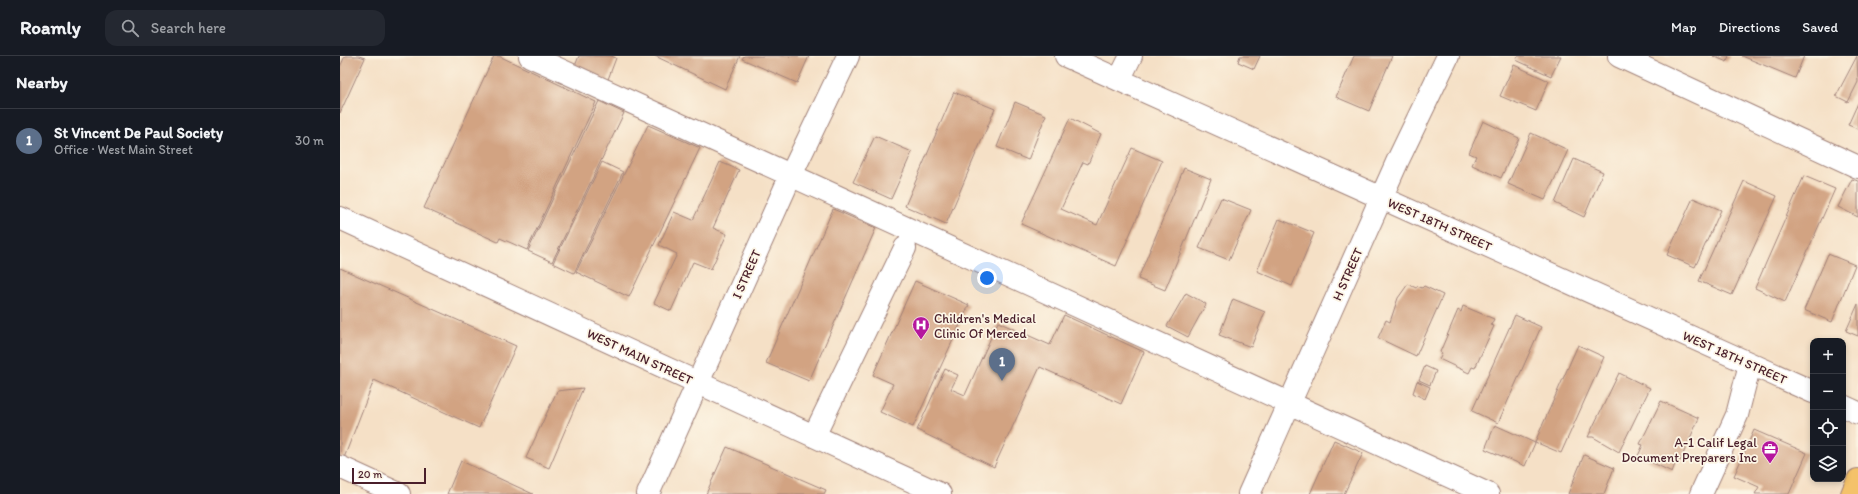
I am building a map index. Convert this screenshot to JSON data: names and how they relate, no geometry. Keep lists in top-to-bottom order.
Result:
{
  "streets": {
    "street": [
      "WEST 18TH STREET",
      "I STREET",
      "H STREET",
      "WEST MAIN STREET"
    ]
  },
  "crossings": [
    ["WEST 18TH STREET", "H STREET"],
    ["I STREET", "WEST MAIN STREET"]
  ],
  "places": {
    "hospital": ["Children's Medical Clinic Of Merced"],
    "office": ["A-1 Calif Legal Document Preparers Inc"]
  },
  "scale_bar": "20 m",
  "page": {
    "header": "Roamly",
    "search": "Search here",
    "nav": ["Map", "Directions", "Saved"],
    "heading": "Nearby",
    "list": [
      {
        "mark": "1",
        "name": "St Vincent De Paul Society",
        "note": "Office · West Main Street",
        "value": "30 m"
      }
    ],
    "map_buttons": ["+", "−"],
    "pins": "1",
    "scale": "20 m"
  }
}
